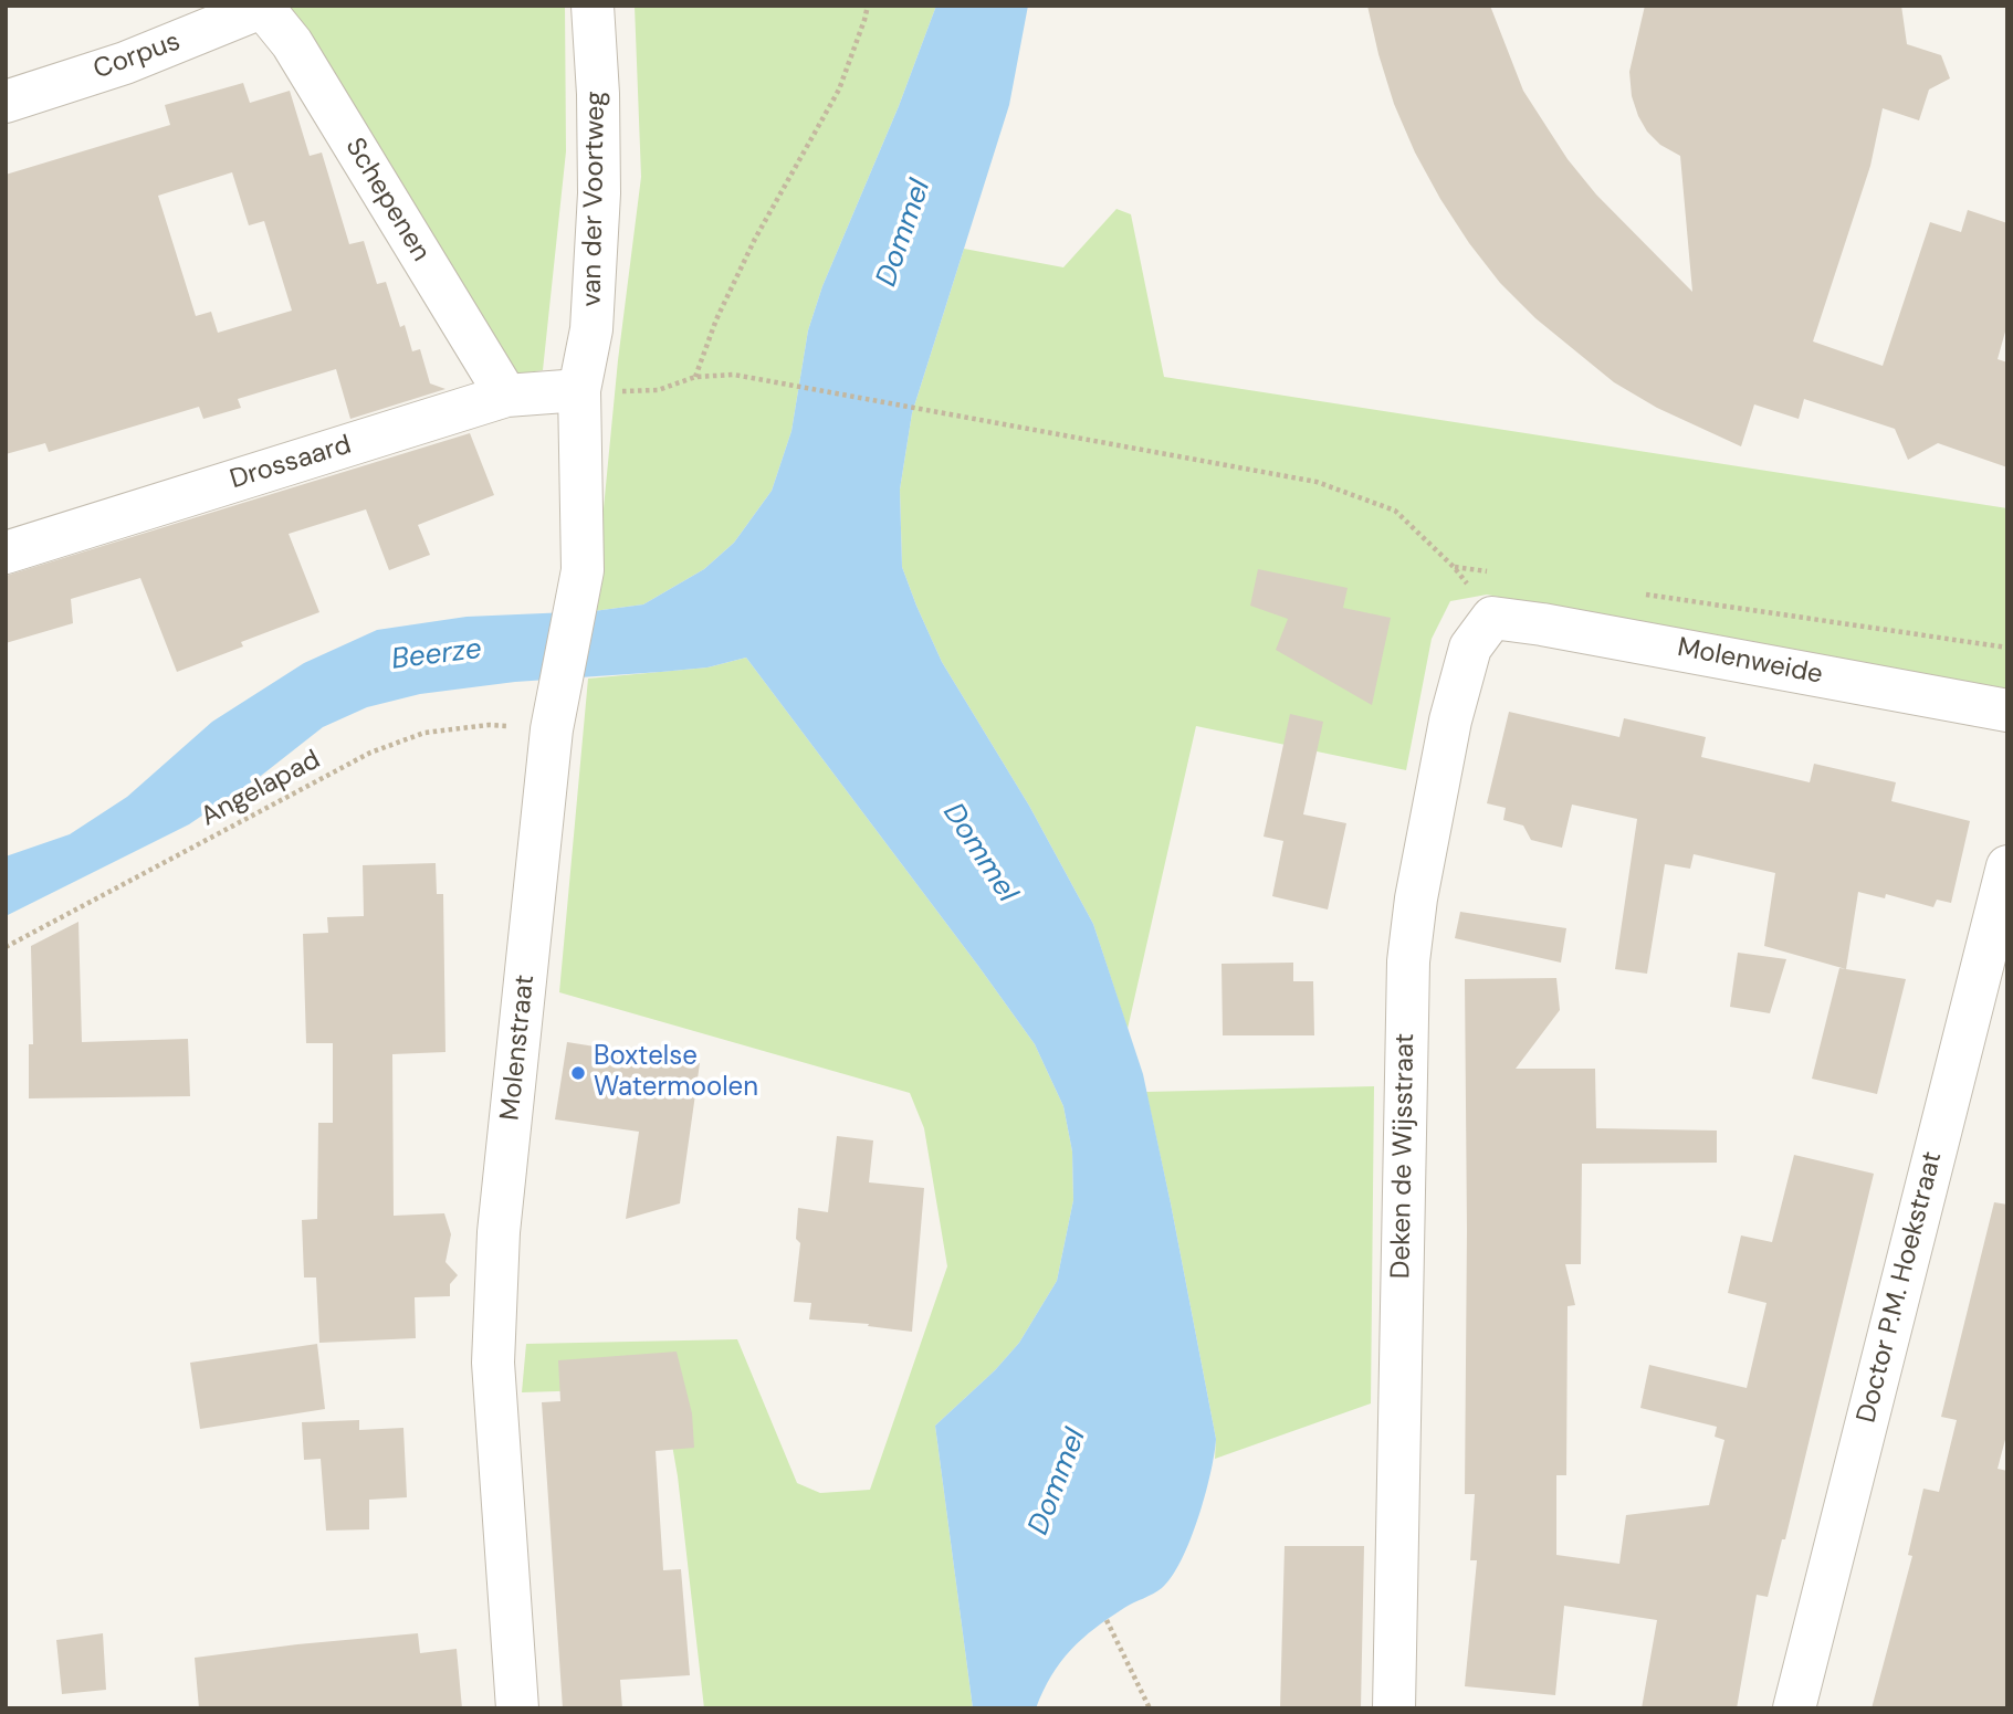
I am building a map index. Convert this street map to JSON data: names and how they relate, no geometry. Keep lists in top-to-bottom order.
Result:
{
  "streets": {
    "street": [
      "Corpus",
      "van der Voortweg",
      "Schepenen",
      "Drossaard",
      "Molenweide",
      "Molenstraat",
      "Deken de Wijsstraat",
      "Doctor P.M. Hoekstraat"
    ],
    "path": ["Angelapad"]
  },
  "crossings": [
    ["Corpus", "Schepenen"],
    ["van der Voortweg", "Drossaard"],
    ["van der Voortweg", "Molenstraat"],
    ["Schepenen", "Drossaard"],
    ["Drossaard", "Molenstraat"],
    ["Molenweide", "Deken de Wijsstraat"],
    ["Angelapad", "Molenstraat"]
  ],
  "water": ["Dommel", "Beerze"],
  "places": ["Boxtelse Watermoolen"]
}
